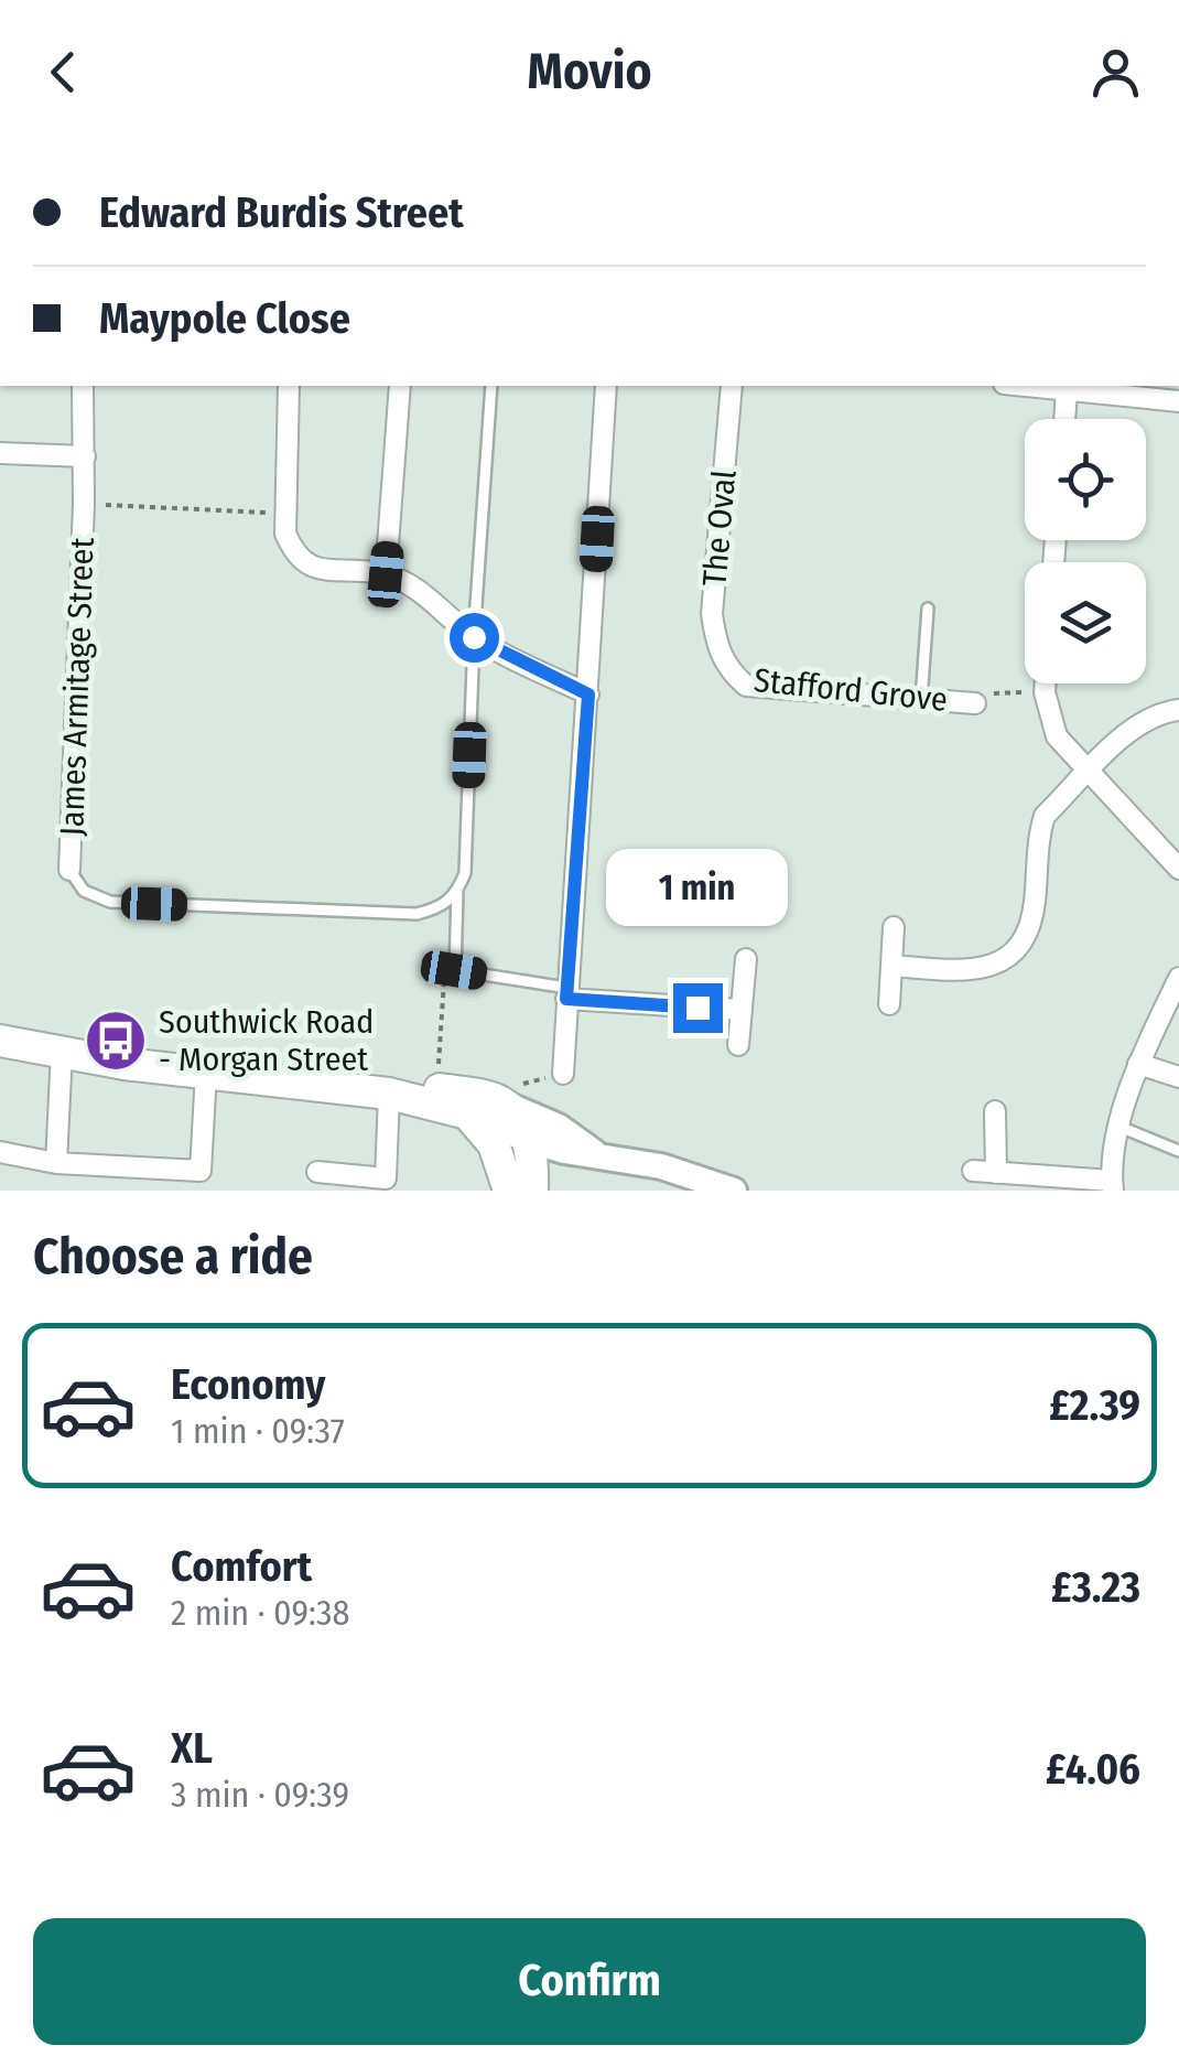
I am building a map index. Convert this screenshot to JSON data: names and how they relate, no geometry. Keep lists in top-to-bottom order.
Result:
{
  "streets": {
    "street": ["The Oval", "James Armitage Street", "Stafford Grove"]
  },
  "crossings": [
    ["The Oval", "Stafford Grove"]
  ],
  "places": {
    "bus stop": ["Southwick Road - Morgan Street"]
  },
  "page": {
    "header": "Movio",
    "banner": ["Edward Burdis Street", "Maypole Close"],
    "bubble": "1 min",
    "heading": "Choose a ride",
    "list": [
      {
        "name": "Economy",
        "note": "1 min · 09:37",
        "value": "£2.39"
      },
      {
        "name": "Comfort",
        "note": "2 min · 09:38",
        "value": "£3.23"
      },
      {
        "name": "XL",
        "note": "3 min · 09:39",
        "value": "£4.06"
      }
    ],
    "buttons": "Confirm"
  }
}
